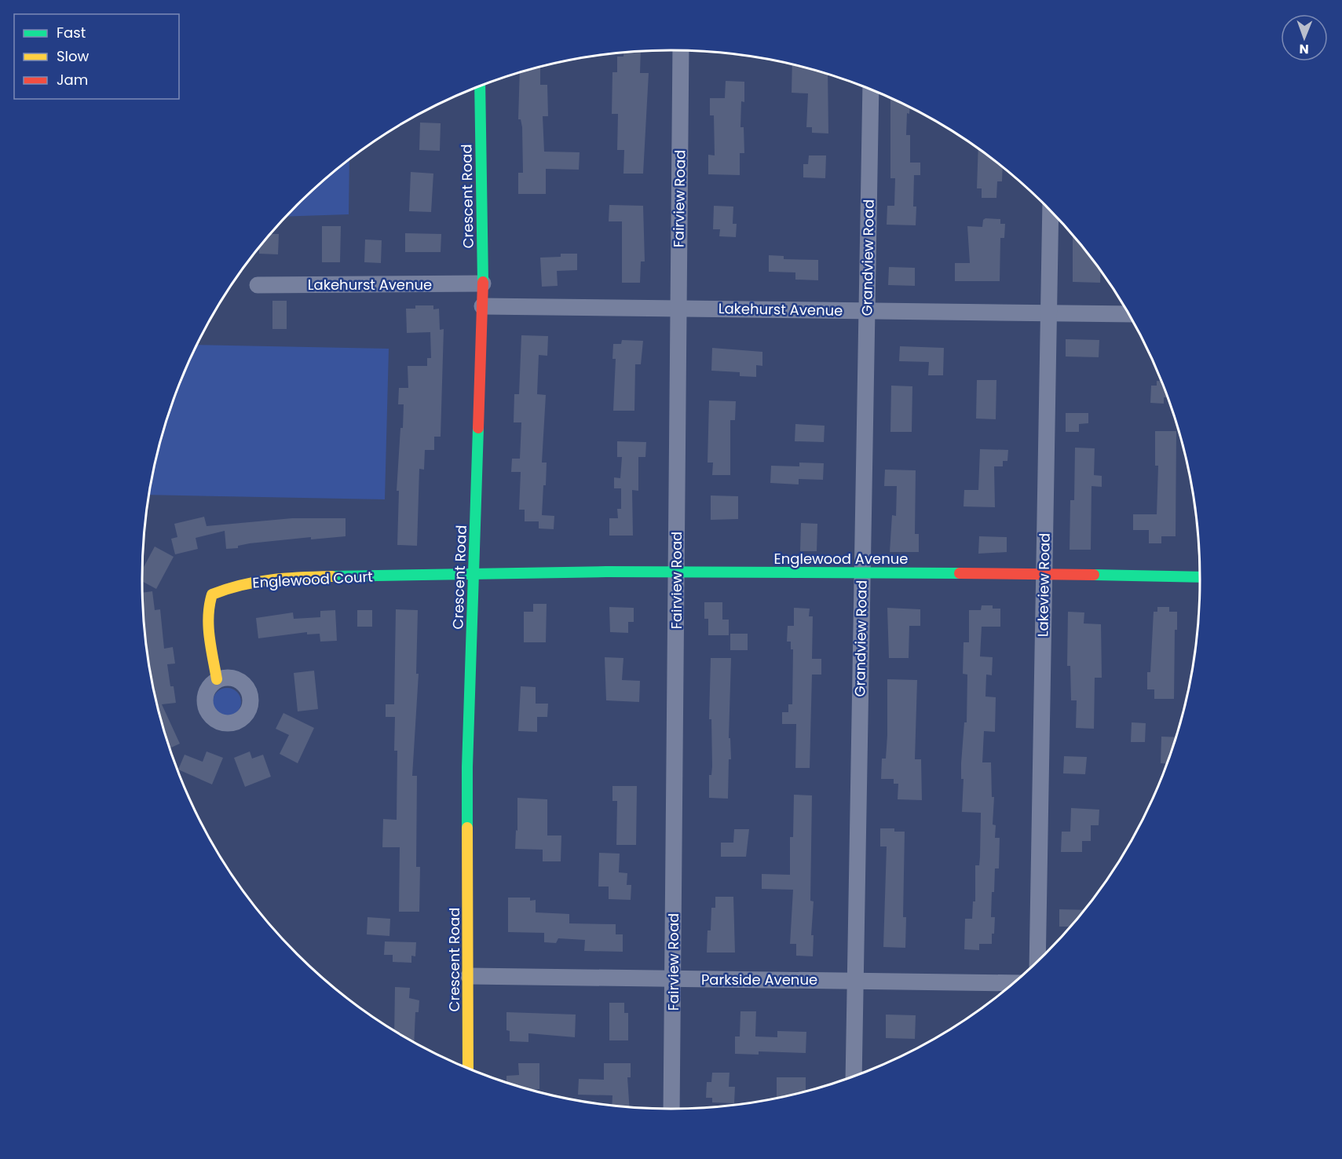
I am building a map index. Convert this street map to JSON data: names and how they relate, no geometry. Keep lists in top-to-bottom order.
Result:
{
  "streets": {
    "street": [
      "Crescent Road",
      "Fairview Road",
      "Grandview Road",
      "Lakehurst Avenue",
      "Englewood Avenue",
      "Englewood Court",
      "Lakeview Road",
      "Parkside Avenue"
    ]
  },
  "crossings": [
    ["Crescent Road", "Lakehurst Avenue"],
    ["Crescent Road", "Englewood Avenue"],
    ["Crescent Road", "Englewood Court"],
    ["Crescent Road", "Parkside Avenue"],
    ["Fairview Road", "Lakehurst Avenue"],
    ["Fairview Road", "Englewood Avenue"],
    ["Fairview Road", "Parkside Avenue"],
    ["Grandview Road", "Lakehurst Avenue"],
    ["Grandview Road", "Englewood Avenue"],
    ["Grandview Road", "Parkside Avenue"],
    ["Lakehurst Avenue", "Lakeview Road"],
    ["Englewood Avenue", "Englewood Court"],
    ["Englewood Avenue", "Lakeview Road"]
  ],
  "legend": ["Fast", "Slow", "Jam"],
  "north": "bottom"
}
